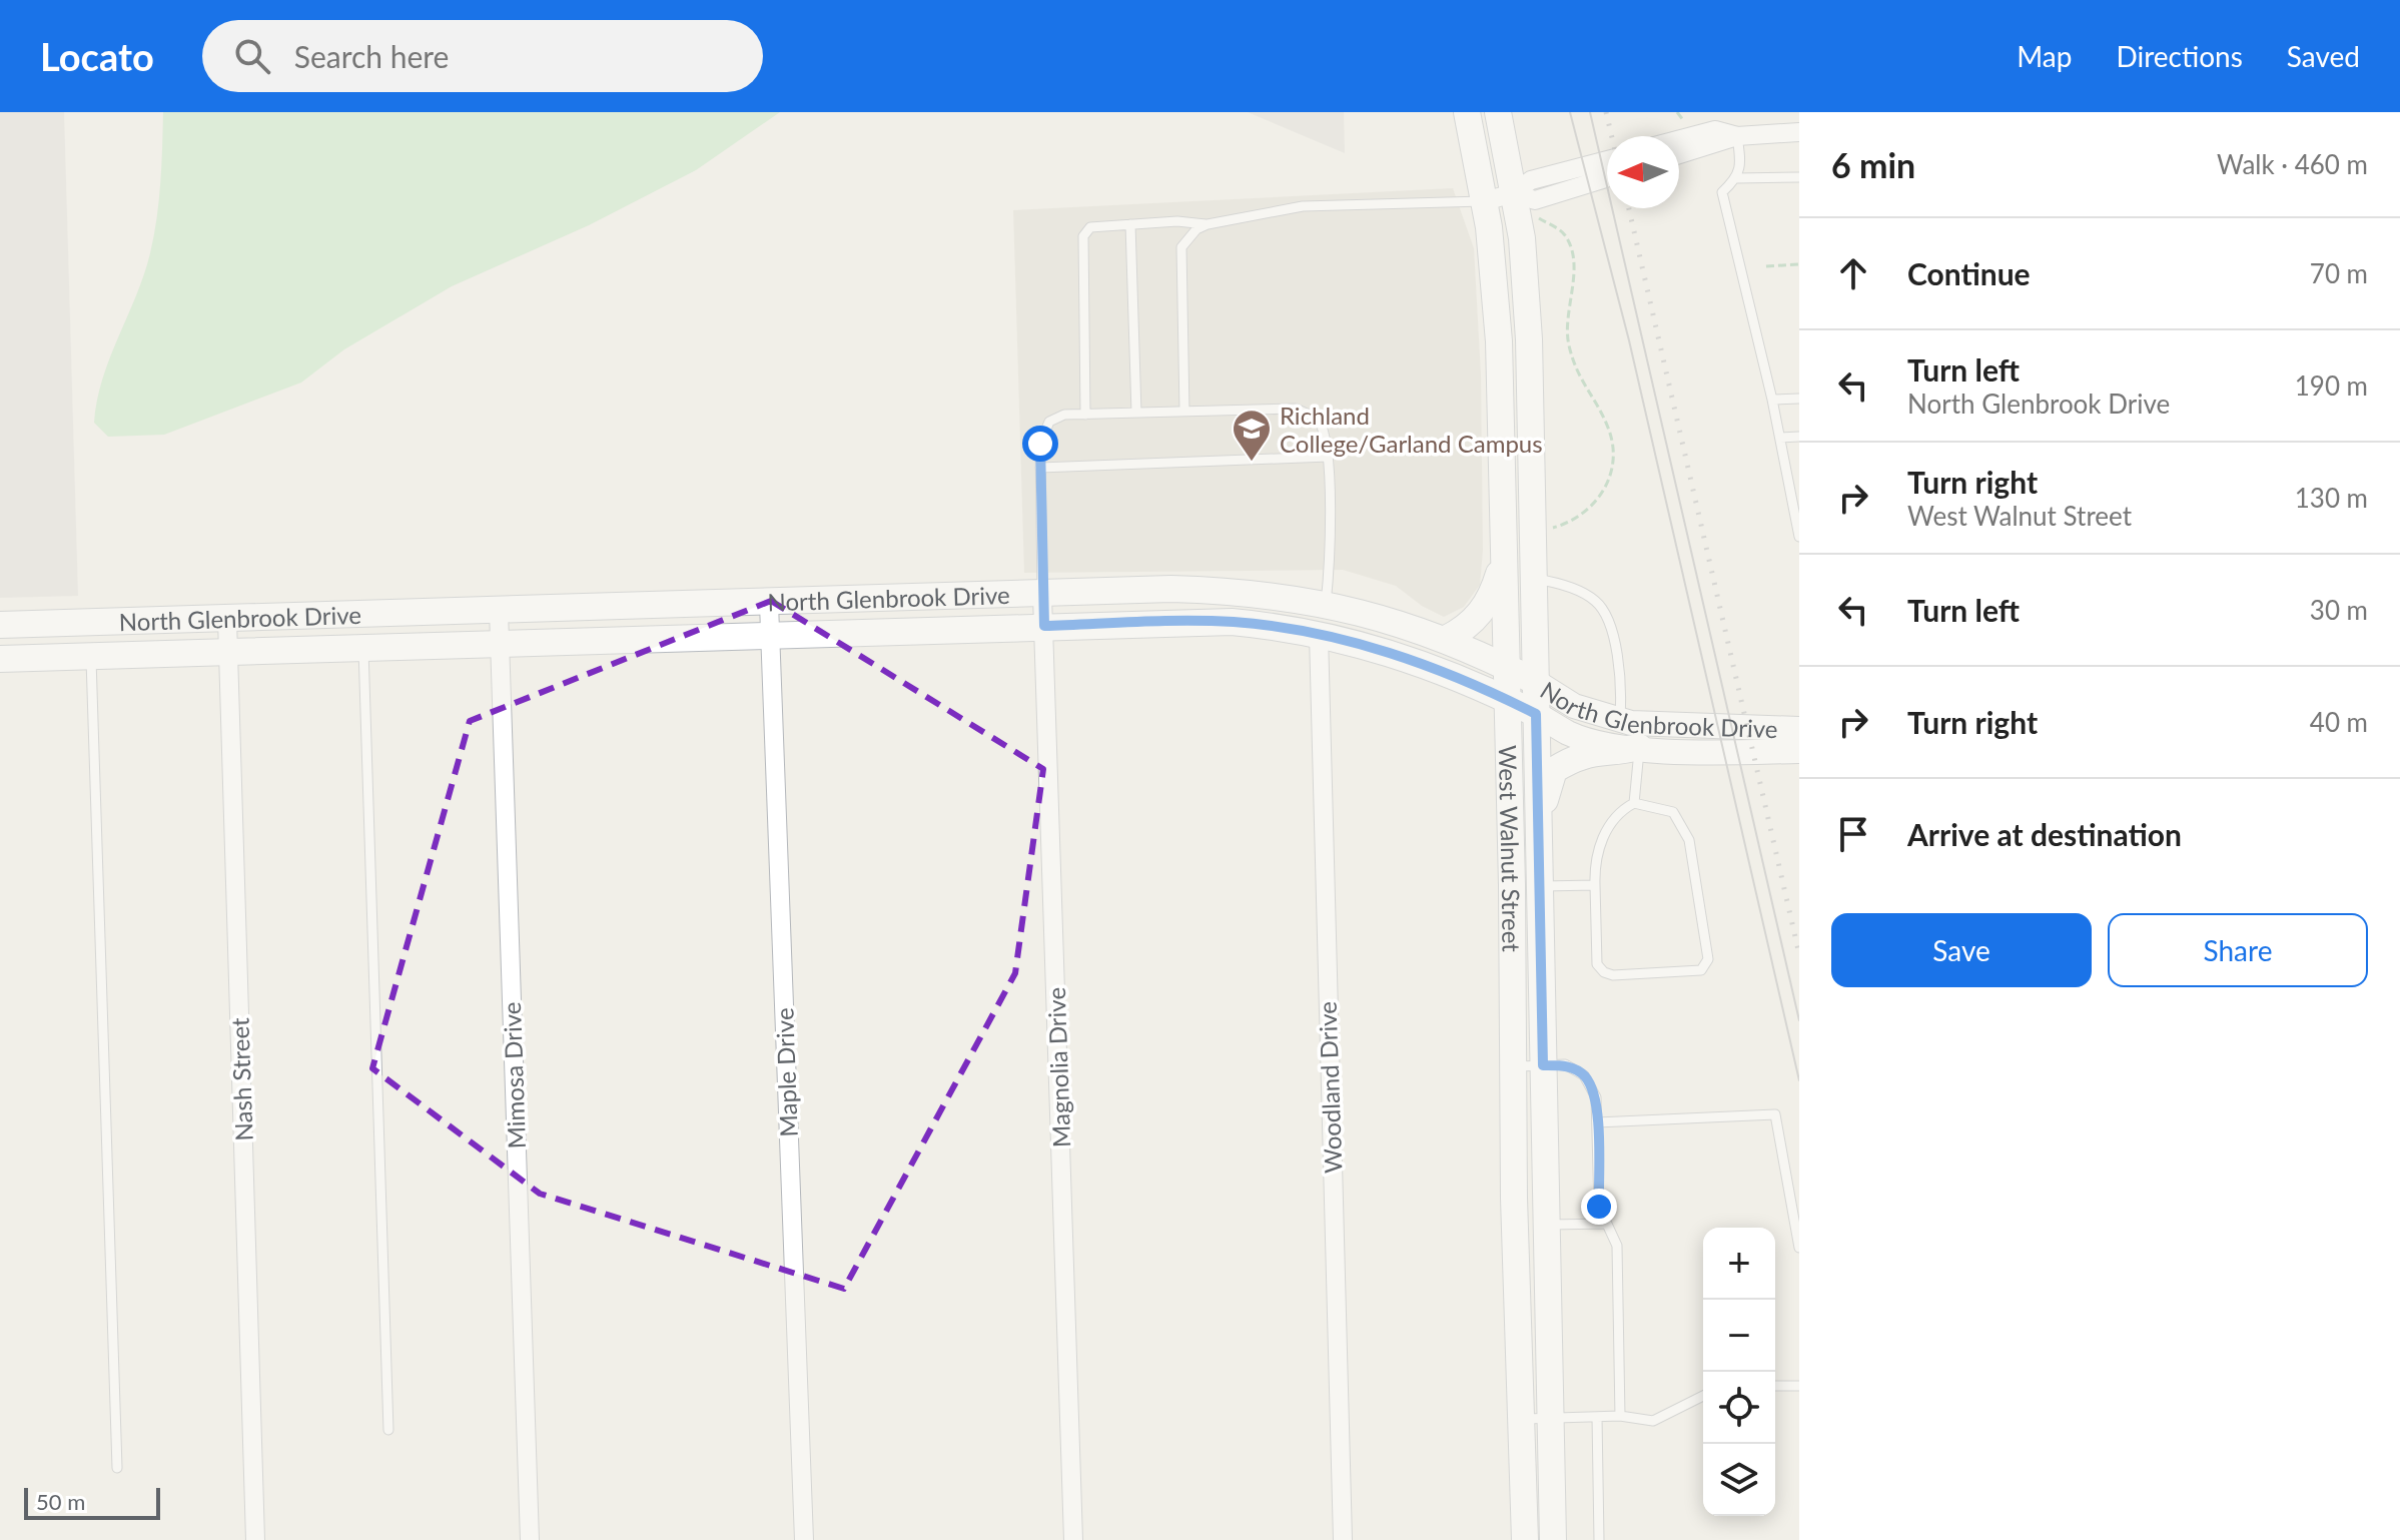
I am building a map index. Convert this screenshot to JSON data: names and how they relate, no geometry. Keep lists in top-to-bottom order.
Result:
{
  "streets": {
    "main road": ["North Glenbrook Drive", "West Walnut Street"],
    "street": [
      "Magnolia Drive",
      "Maple Drive",
      "Mimosa Drive",
      "Nash Street",
      "Woodland Drive"
    ]
  },
  "crossings": [
    ["North Glenbrook Drive", "West Walnut Street"],
    ["North Glenbrook Drive", "Magnolia Drive"],
    ["North Glenbrook Drive", "Maple Drive"],
    ["North Glenbrook Drive", "Mimosa Drive"],
    ["North Glenbrook Drive", "Nash Street"],
    ["North Glenbrook Drive", "Woodland Drive"]
  ],
  "places": {
    "school or university": ["Richland College/Garland Campus"]
  },
  "scale_bar": "50 m",
  "north": "left",
  "page": {
    "header": "Locato",
    "search": "Search here",
    "nav": ["Map", "Directions", "Saved"],
    "heading": ["6 min", "Walk · 460 m"],
    "list": [
      ["Continue", "70 m"],
      ["Turn left", "North Glenbrook Drive", "190 m"],
      ["Turn right", "West Walnut Street", "130 m"],
      ["Turn left", "30 m"],
      ["Turn right", "40 m"],
      "Arrive at destination"
    ],
    "buttons": ["Save", "Share"],
    "map_buttons": ["+", "−"],
    "scale": "50 m"
  }
}
